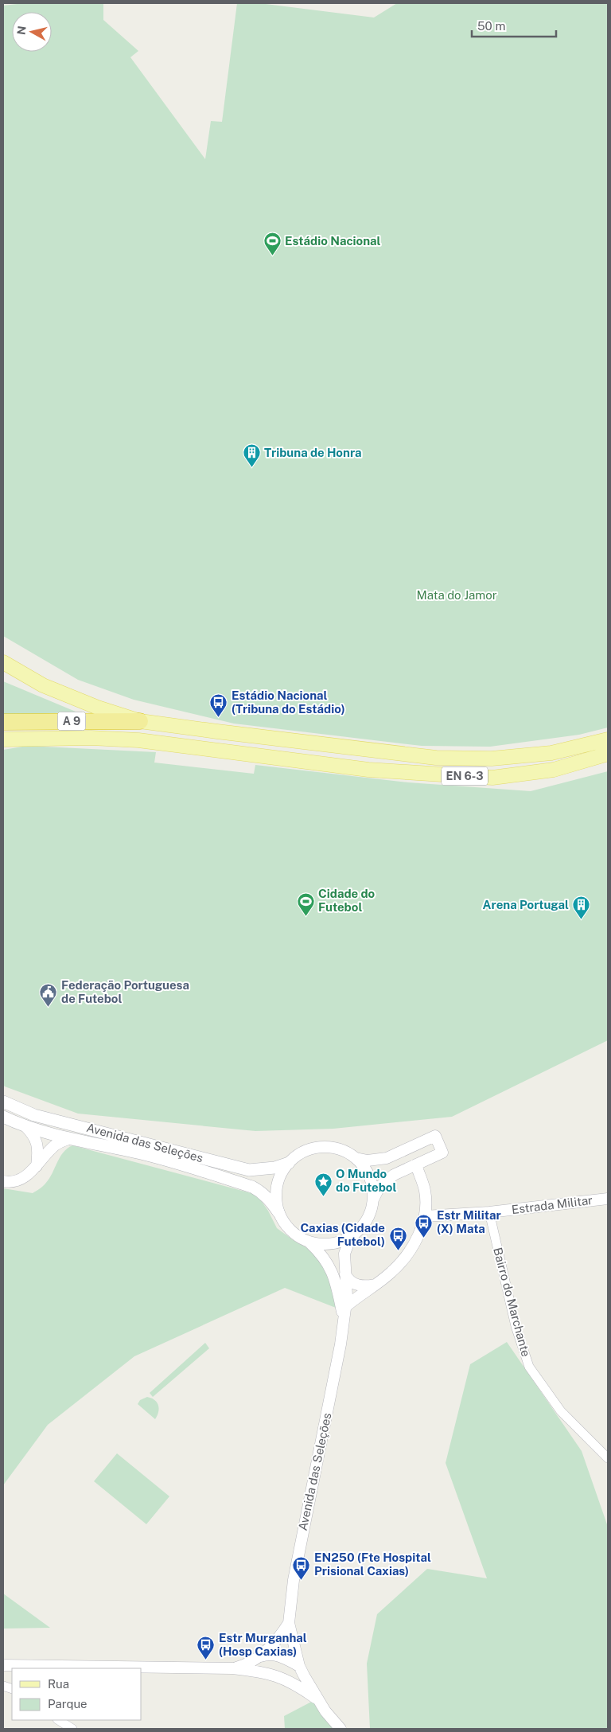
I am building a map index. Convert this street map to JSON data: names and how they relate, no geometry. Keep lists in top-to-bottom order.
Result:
{
  "streets": {
    "highway": ["A 9"],
    "main road": ["EN 6-3", "Avenida das Seleções"],
    "street": ["Estrada Militar", "Bairro do Marchante"]
  },
  "crossings": [
    ["A 9", "EN 6-3"],
    ["Estrada Militar", "Bairro do Marchante"]
  ],
  "parks": ["Mata do Jamor"],
  "places": {
    "sports": ["Estádio Nacional", "Cidade do Futebol"],
    "building": ["Tribuna de Honra", "Arena Portugal"],
    "bus stop": [
      "Estádio Nacional (Tribuna do Estádio)",
      "Estr Militar (X) Mata",
      "Caxias (Cidade Futebol)",
      "EN250 (Fte Hospital Prisional Caxias)",
      "Estr Murganhal (Hosp Caxias)"
    ],
    "public building": ["Federação Portuguesa de Futebol"],
    "place": ["O Mundo do Futebol"]
  },
  "legend": ["Rua", "Parque"],
  "scale_bar": "50 m",
  "north": "left"
}
